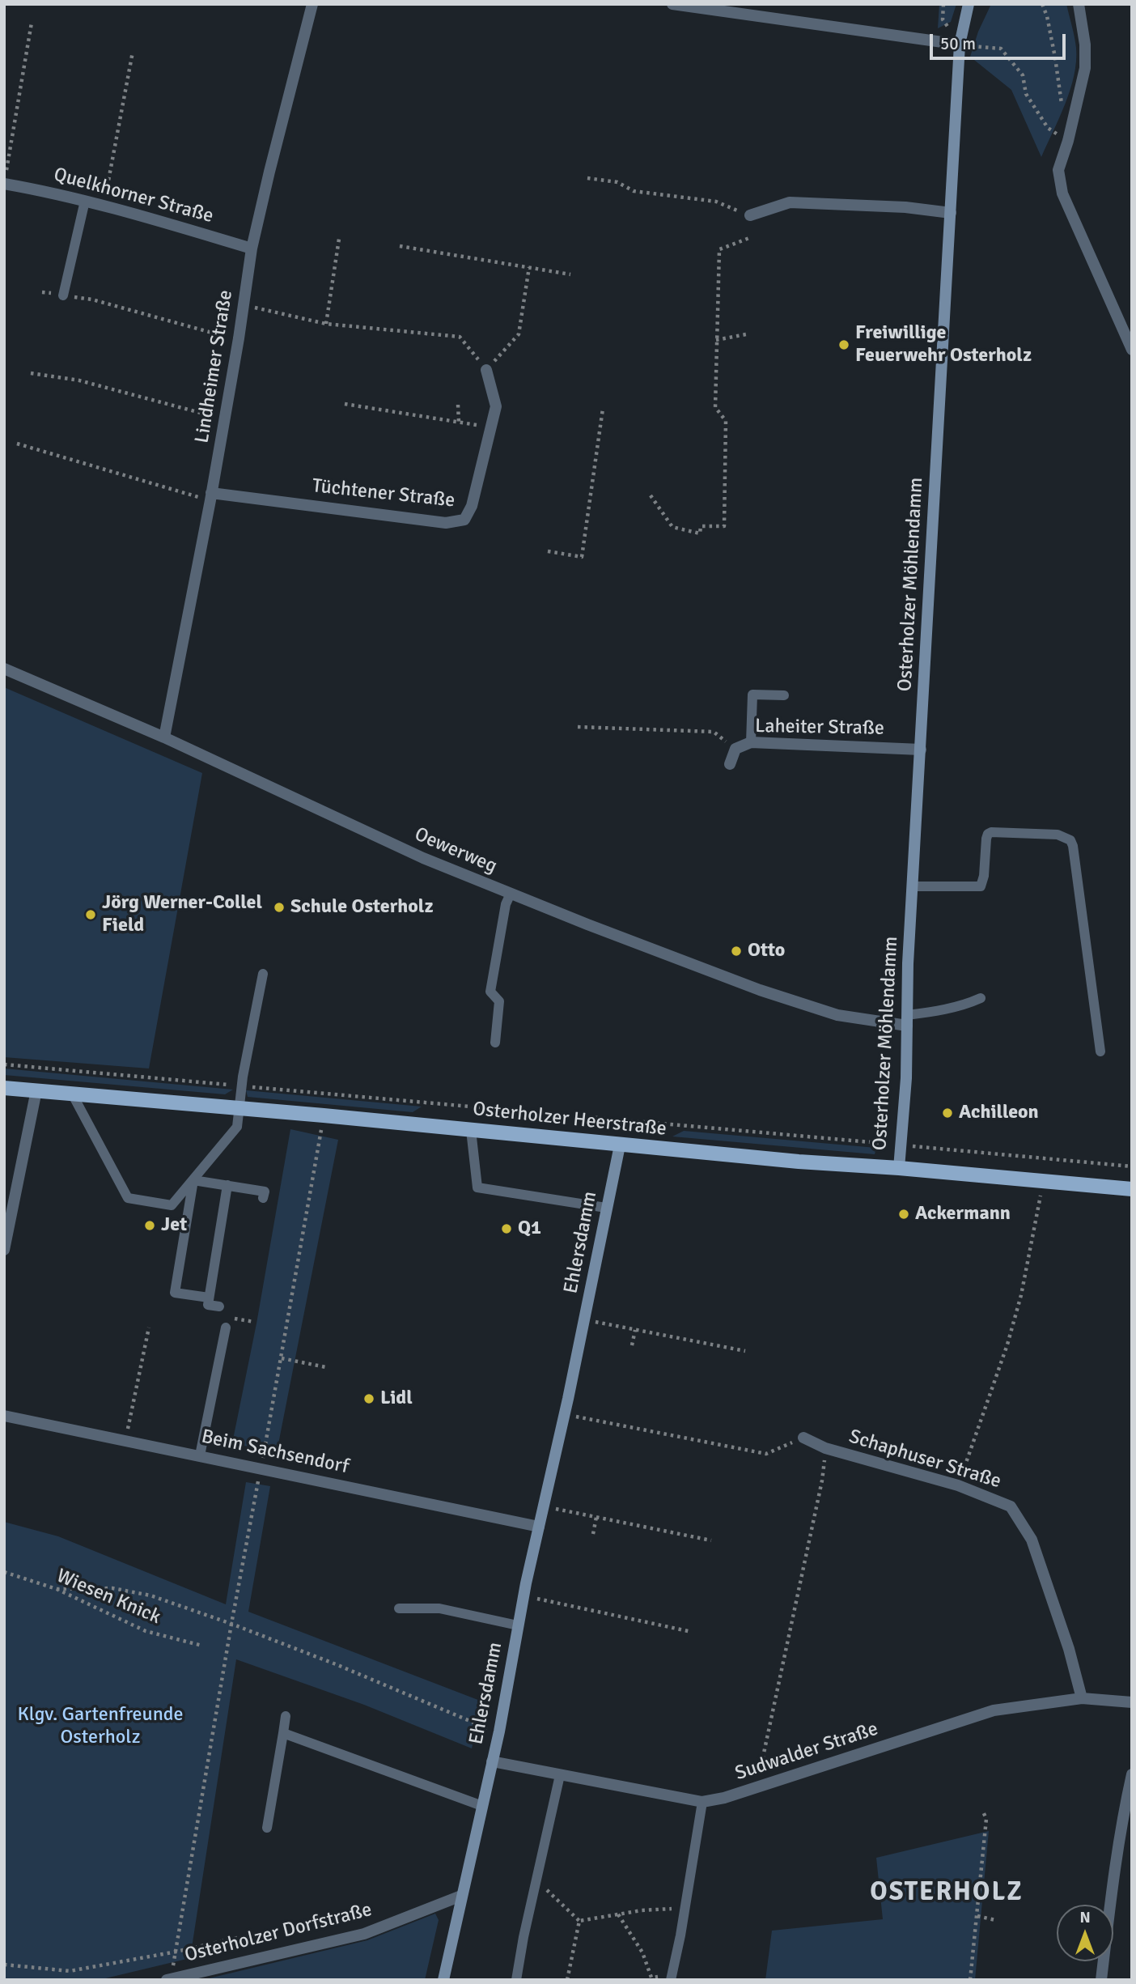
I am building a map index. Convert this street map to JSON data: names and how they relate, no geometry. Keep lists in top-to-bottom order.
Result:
{
  "streets": {
    "main road": ["Osterholzer Möhlendamm", "Osterholzer Heerstraße", "Ehlersdamm"],
    "street": [
      "Quelkhorner Straße",
      "Lindheimer Straße",
      "Tüchtener Straße",
      "Laheiter Straße",
      "Oewerweg",
      "Beim Sachsendorf",
      "Schaphuser Straße",
      "Sudwalder Straße",
      "Osterholzer Dorfstraße"
    ],
    "path": ["Wiesen Knick"]
  },
  "crossings": [
    ["Quelkhorner Straße", "Lindheimer Straße"],
    ["Lindheimer Straße", "Tüchtener Straße"],
    ["Lindheimer Straße", "Oewerweg"],
    ["Osterholzer Möhlendamm", "Laheiter Straße"],
    ["Osterholzer Möhlendamm", "Oewerweg"],
    ["Osterholzer Möhlendamm", "Osterholzer Heerstraße"],
    ["Osterholzer Heerstraße", "Ehlersdamm"],
    ["Ehlersdamm", "Beim Sachsendorf"],
    ["Ehlersdamm", "Sudwalder Straße"],
    ["Ehlersdamm", "Osterholzer Dorfstraße"],
    ["Schaphuser Straße", "Sudwalder Straße"]
  ],
  "districts": ["OSTERHOLZ"],
  "parks": ["Klgv. Gartenfreunde Osterholz"],
  "places": [
    "Freiwillige Feuerwehr Osterholz",
    "Schule Osterholz",
    "Jörg Werner-Collel Field",
    "Otto",
    "Achilleon",
    "Ackermann",
    "Jet",
    "Q1",
    "Lidl"
  ],
  "scale_bar": "50 m",
  "north": "top"
}
